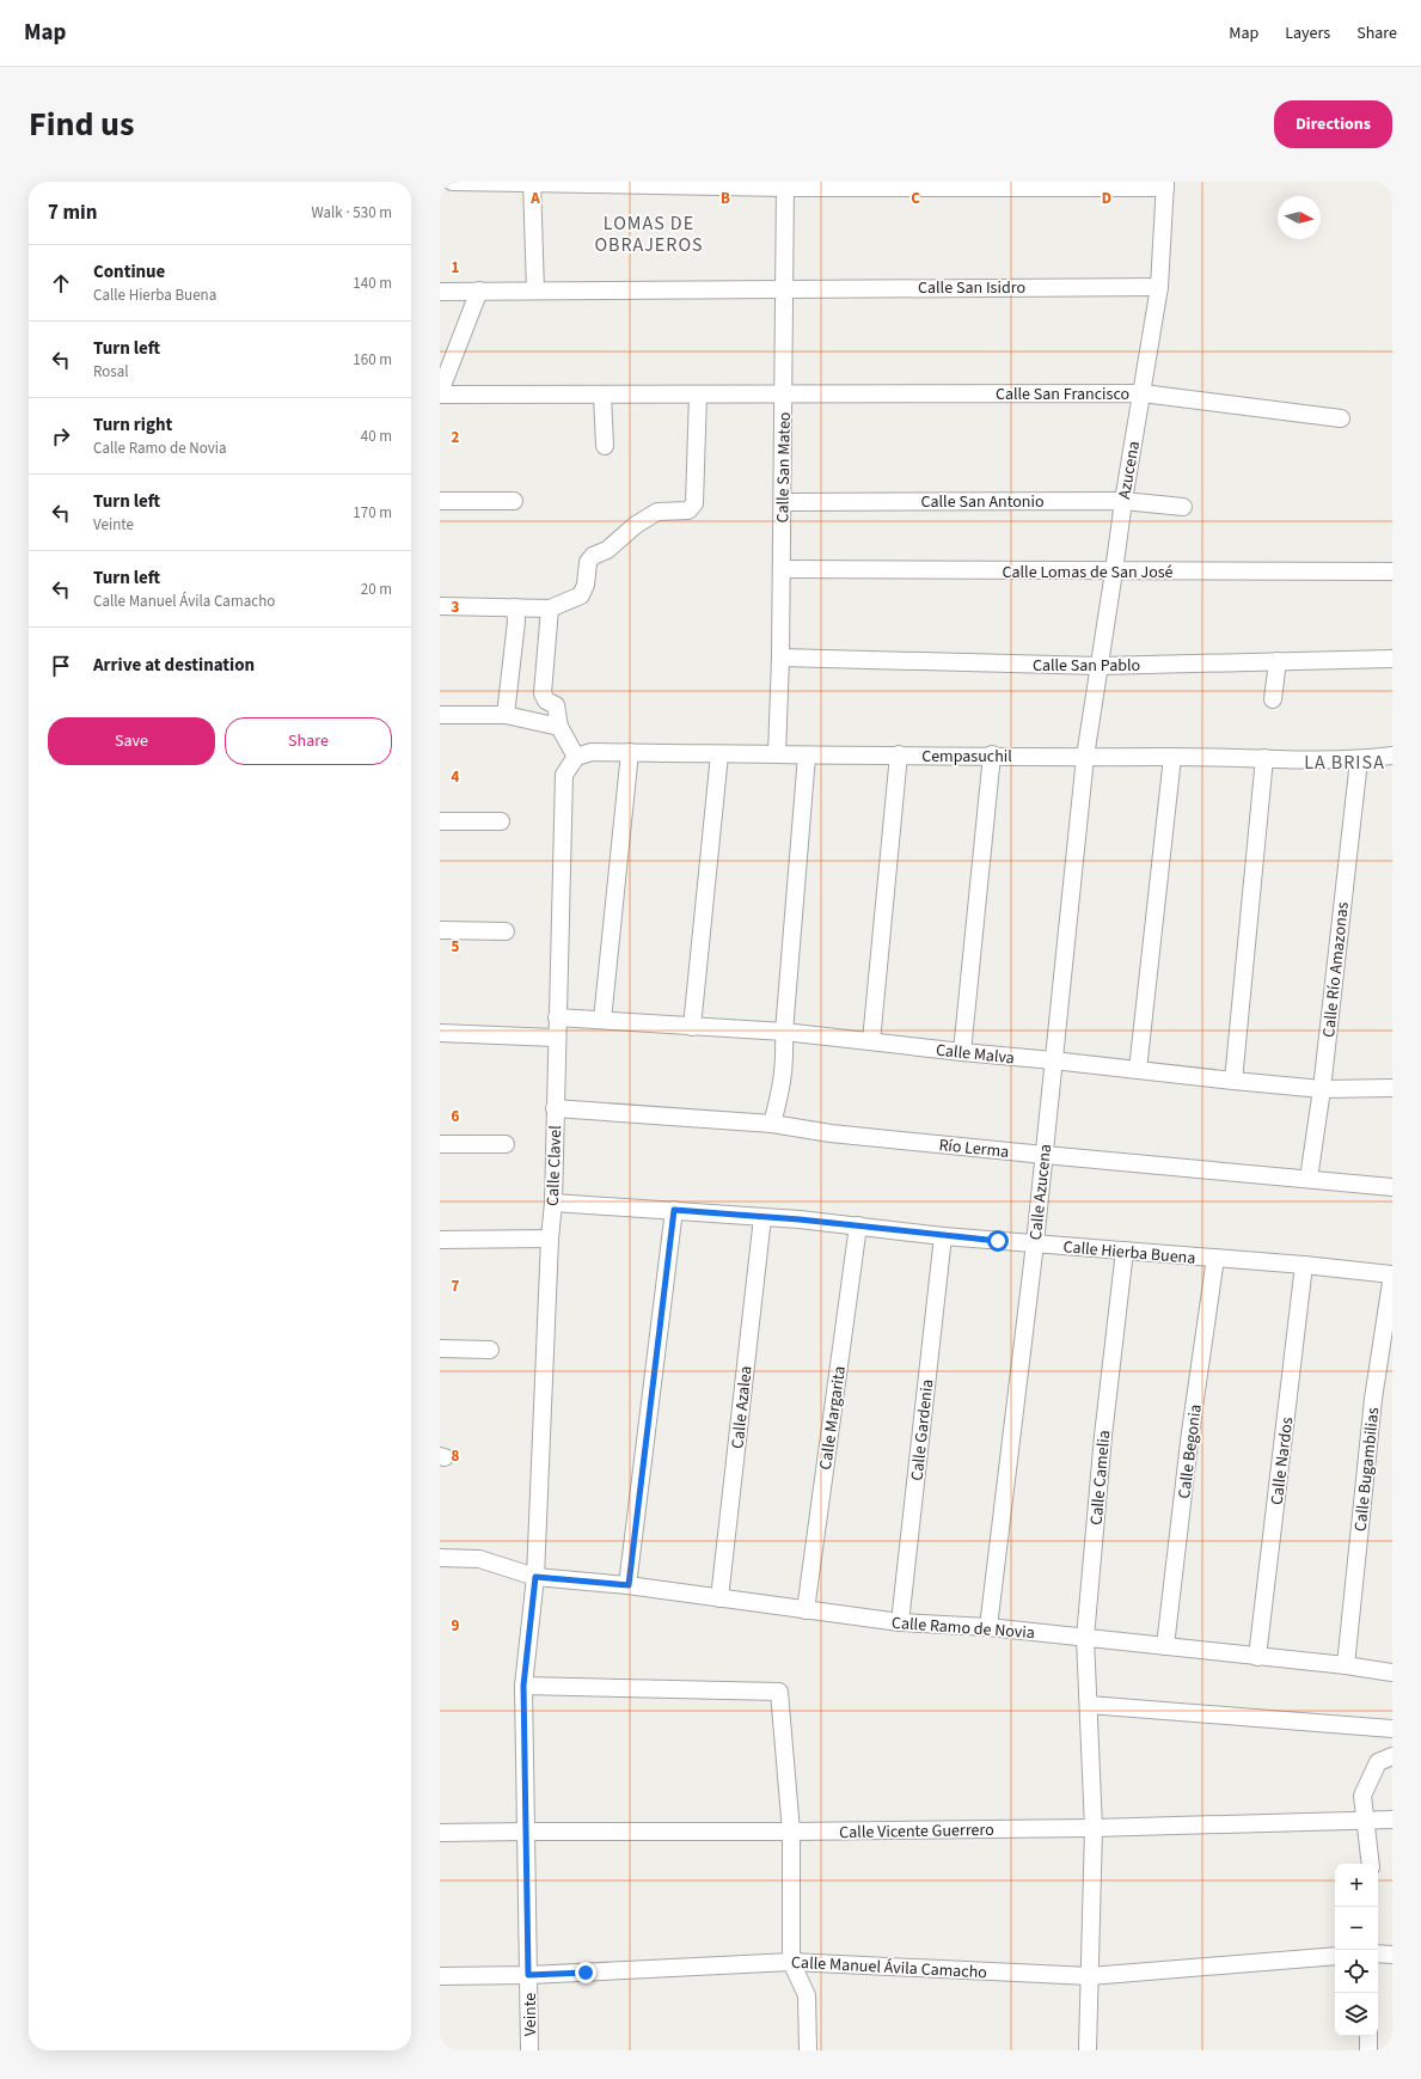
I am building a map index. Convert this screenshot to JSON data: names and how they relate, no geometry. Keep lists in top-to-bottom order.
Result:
{
  "streets": {
    "street": [
      "Calle San Isidro",
      "Calle San Francisco",
      "Calle San Mateo",
      "Azucena",
      "Calle San Antonio",
      "Calle Lomas de San José",
      "Calle San Pablo",
      "Cempasuchil",
      "Calle Río Amazonas",
      "Calle Malva",
      "Río Lerma",
      "Calle Clavel",
      "Calle Azucena",
      "Calle Hierba Buena",
      "Calle Azalea",
      "Calle Margarita",
      "Calle Gardenia",
      "Calle Begonia",
      "Calle Nardos",
      "Calle Bugambilias",
      "Calle Camelia",
      "Calle Ramo de Novia",
      "Calle Vicente Guerrero",
      "Calle Manuel Ávila Camacho",
      "Veinte"
    ]
  },
  "crossings": [
    ["Calle San Isidro", "Calle San Mateo"],
    ["Calle San Isidro", "Azucena"],
    ["Calle San Francisco", "Calle San Mateo"],
    ["Calle San Francisco", "Azucena"],
    ["Calle San Mateo", "Calle San Antonio"],
    ["Calle San Mateo", "Calle Lomas de San José"],
    ["Calle San Mateo", "Calle San Pablo"],
    ["Calle San Mateo", "Cempasuchil"],
    ["Azucena", "Calle San Antonio"],
    ["Azucena", "Calle Lomas de San José"],
    ["Azucena", "Calle San Pablo"],
    ["Azucena", "Cempasuchil"],
    ["Azucena", "Calle Azucena"],
    ["Cempasuchil", "Calle Río Amazonas"],
    ["Cempasuchil", "Calle Clavel"],
    ["Cempasuchil", "Calle Azucena"],
    ["Calle Río Amazonas", "Calle Malva"],
    ["Calle Río Amazonas", "Río Lerma"],
    ["Calle Malva", "Calle Clavel"],
    ["Calle Malva", "Calle Azucena"],
    ["Río Lerma", "Calle Clavel"],
    ["Río Lerma", "Calle Azucena"],
    ["Calle Clavel", "Calle Hierba Buena"],
    ["Calle Clavel", "Calle Ramo de Novia"],
    ["Calle Clavel", "Veinte"],
    ["Calle Azucena", "Calle Hierba Buena"],
    ["Calle Azucena", "Calle Ramo de Novia"],
    ["Calle Hierba Buena", "Calle Azalea"],
    ["Calle Hierba Buena", "Calle Margarita"],
    ["Calle Hierba Buena", "Calle Gardenia"],
    ["Calle Hierba Buena", "Calle Begonia"],
    ["Calle Hierba Buena", "Calle Nardos"],
    ["Calle Hierba Buena", "Calle Bugambilias"],
    ["Calle Hierba Buena", "Calle Camelia"],
    ["Calle Azalea", "Calle Ramo de Novia"],
    ["Calle Margarita", "Calle Ramo de Novia"],
    ["Calle Gardenia", "Calle Ramo de Novia"],
    ["Calle Begonia", "Calle Ramo de Novia"],
    ["Calle Nardos", "Calle Ramo de Novia"],
    ["Calle Bugambilias", "Calle Ramo de Novia"],
    ["Calle Camelia", "Calle Ramo de Novia"],
    ["Calle Camelia", "Calle Vicente Guerrero"],
    ["Calle Camelia", "Calle Manuel Ávila Camacho"],
    ["Calle Ramo de Novia", "Veinte"],
    ["Calle Vicente Guerrero", "Veinte"],
    ["Calle Manuel Ávila Camacho", "Veinte"]
  ],
  "districts": ["LOMAS DE OBRAJEROS", "LA BRISA"],
  "north": "right",
  "page": {
    "header": "Map",
    "nav": ["Map", "Layers", "Share"],
    "title": "Find us",
    "buttons": [
      "Directions",
      ["Save", "Share"]
    ],
    "heading": ["7 min", "Walk · 530 m"],
    "list": [
      ["Continue", "Calle Hierba Buena", "140 m"],
      ["Turn left", "Rosal", "160 m"],
      ["Turn right", "Calle Ramo de Novia", "40 m"],
      ["Turn left", "Veinte", "170 m"],
      ["Turn left", "Calle Manuel Ávila Camacho", "20 m"],
      "Arrive at destination"
    ],
    "map_buttons": ["+", "−"]
  },
  "grid": {
    "columns": [
      "A",
      "B",
      "C",
      "D"
    ],
    "rows": [
      "1",
      "2",
      "3",
      "4",
      "5",
      "6",
      "7",
      "8",
      "9"
    ]
  }
}
